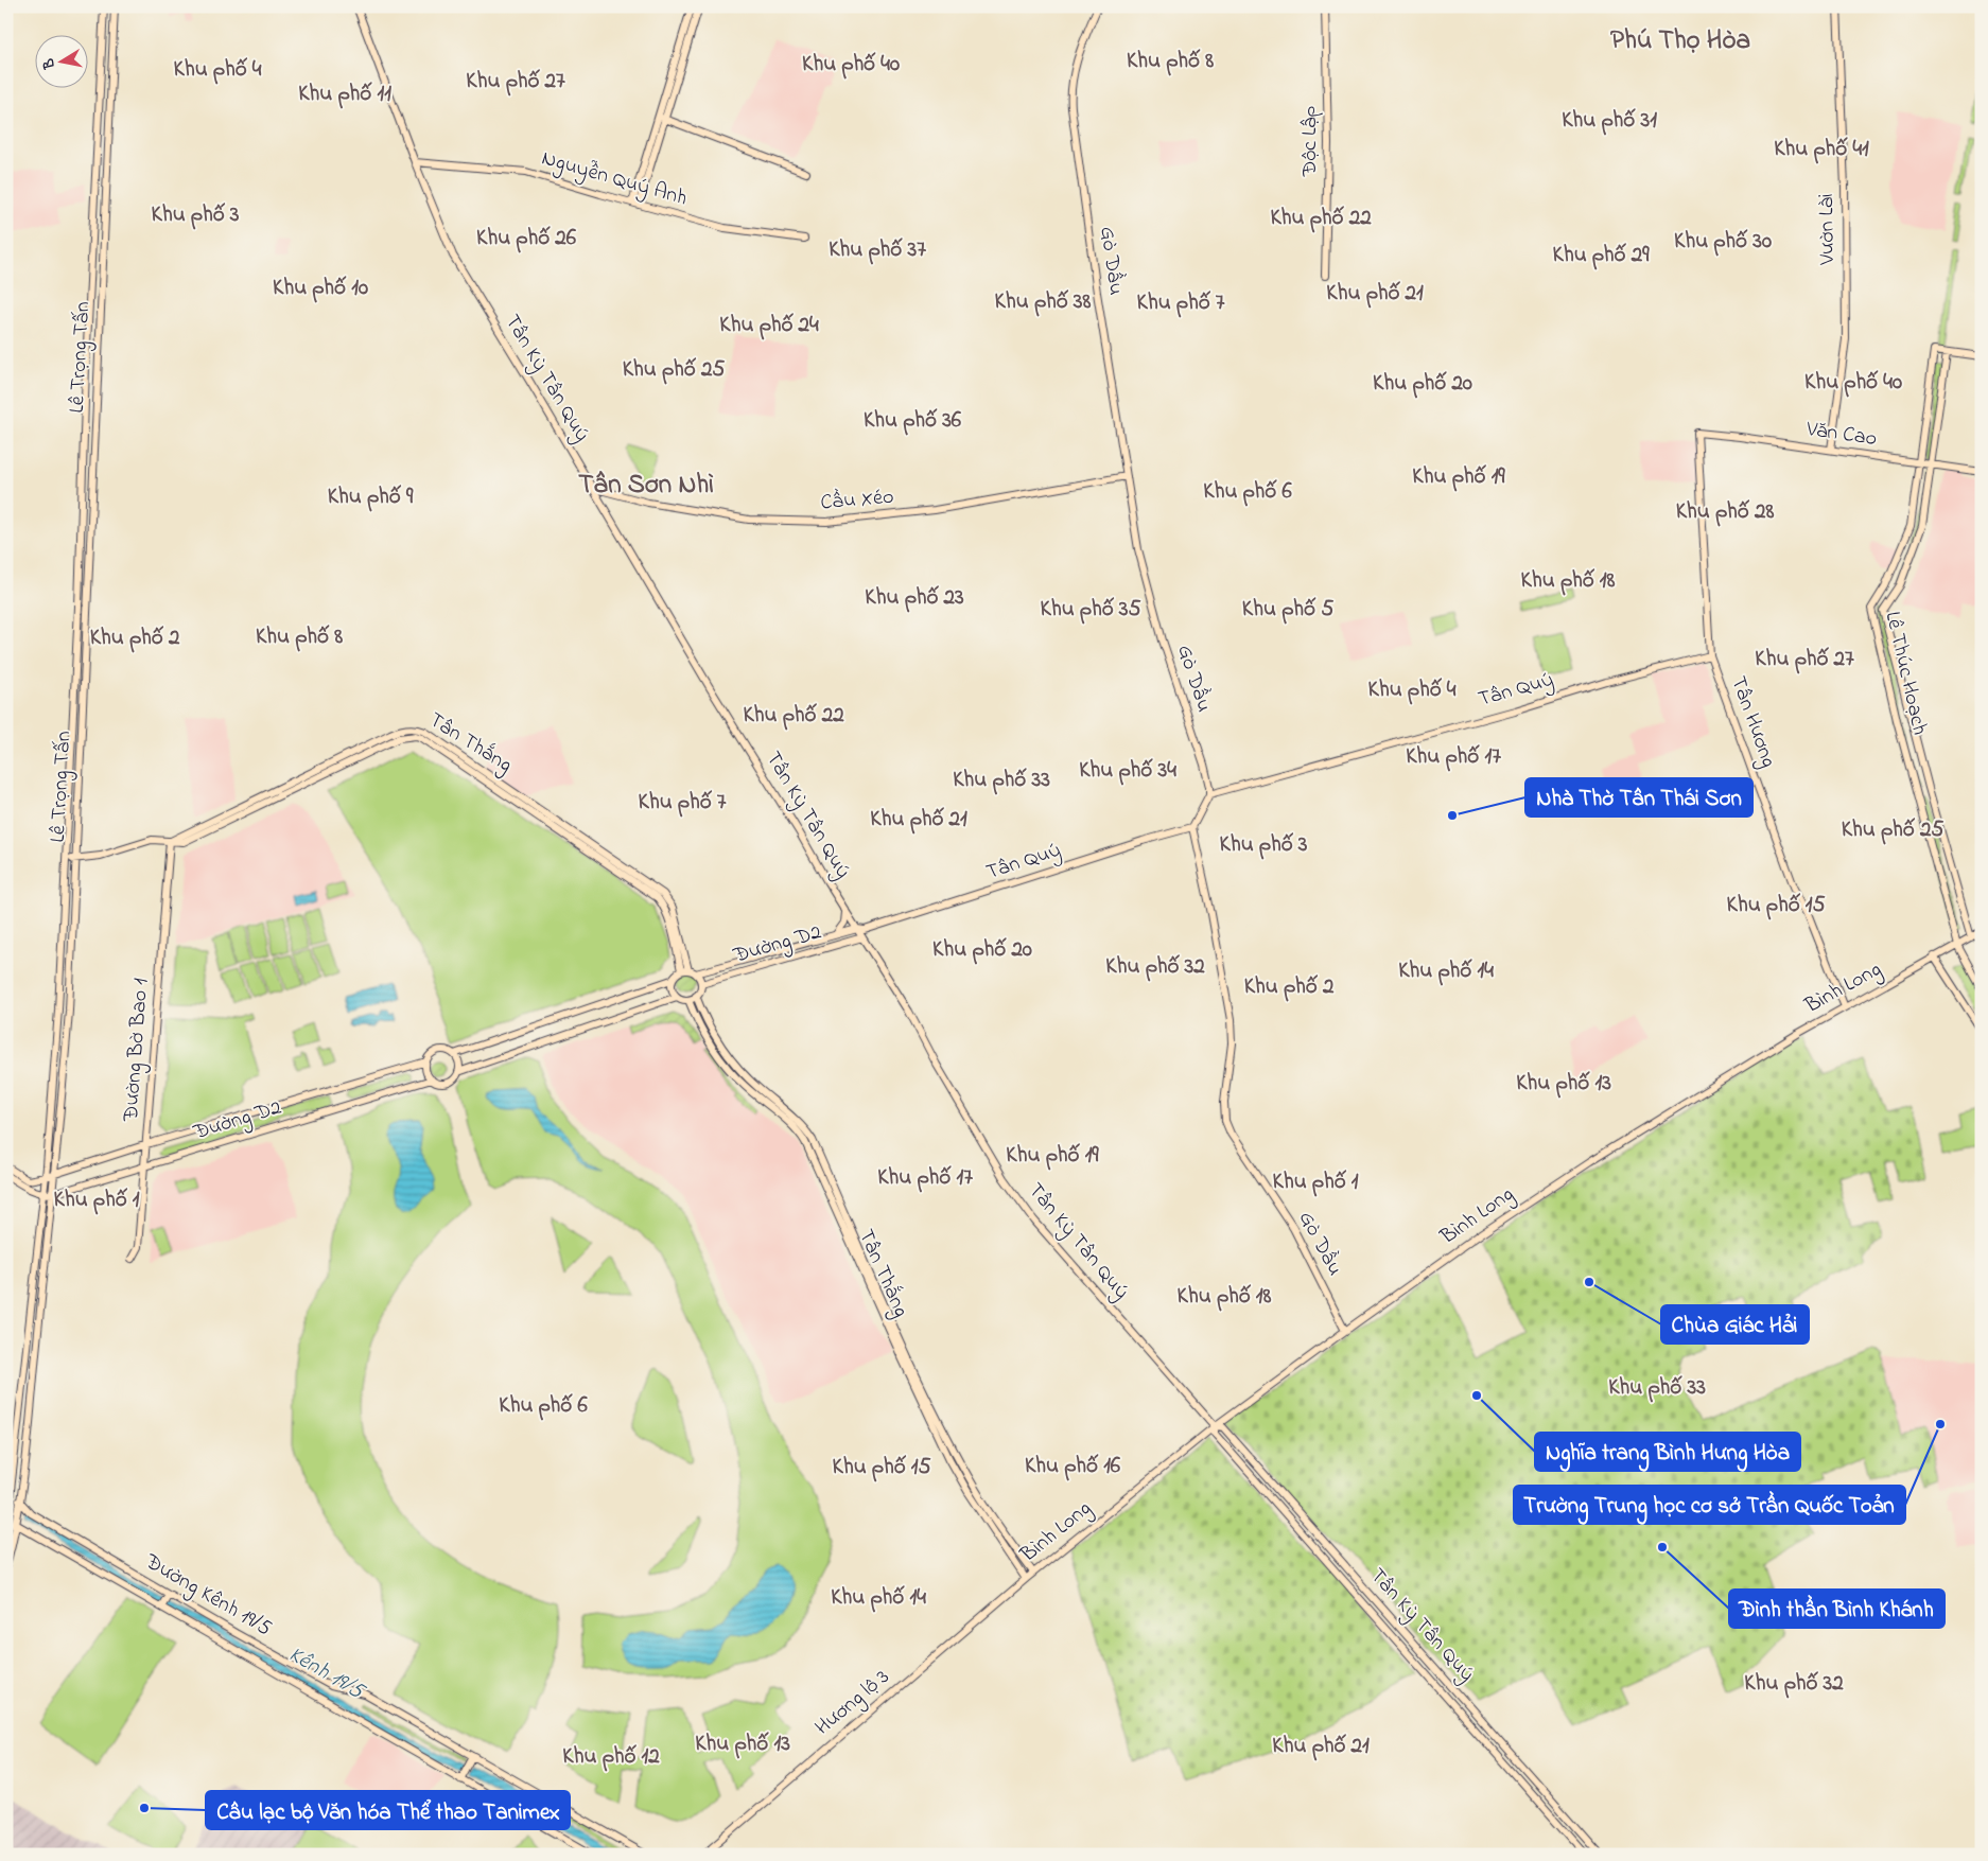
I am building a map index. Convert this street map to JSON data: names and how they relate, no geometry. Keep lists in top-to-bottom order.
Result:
{
  "streets": {
    "street": [
      "Độc Lập",
      "Nguyễn Quý Anh",
      "Vườn Lài",
      "Gò Dầu",
      "Lê Trọng Tấn",
      "Tân Kỳ Tân Quý",
      "Văn Cao",
      "Cầu Xéo",
      "Lê Thúc Hoạch",
      "Tân Quý",
      "Tân Hương",
      "Tân Thắng",
      "Đường D2",
      "Bình Long",
      "Đường Bờ Bao 1",
      "Đường Kênh 19/5",
      "Hương lộ 3"
    ]
  },
  "crossings": [
    ["Nguyễn Quý Anh", "Tân Kỳ Tân Quý"],
    ["Vườn Lài", "Văn Cao"],
    ["Gò Dầu", "Cầu Xéo"],
    ["Gò Dầu", "Tân Quý"],
    ["Gò Dầu", "Bình Long"],
    ["Lê Trọng Tấn", "Tân Thắng"],
    ["Lê Trọng Tấn", "Đường D2"],
    ["Lê Trọng Tấn", "Đường Kênh 19/5"],
    ["Tân Kỳ Tân Quý", "Cầu Xéo"],
    ["Tân Kỳ Tân Quý", "Tân Quý"],
    ["Tân Kỳ Tân Quý", "Đường D2"],
    ["Tân Kỳ Tân Quý", "Bình Long"],
    ["Văn Cao", "Lê Thúc Hoạch"],
    ["Văn Cao", "Tân Hương"],
    ["Lê Thúc Hoạch", "Bình Long"],
    ["Tân Quý", "Tân Hương"],
    ["Tân Quý", "Đường D2"],
    ["Tân Hương", "Bình Long"],
    ["Tân Thắng", "Đường D2"],
    ["Tân Thắng", "Bình Long"],
    ["Tân Thắng", "Đường Bờ Bao 1"],
    ["Tân Thắng", "Hương lộ 3"],
    ["Đường D2", "Đường Bờ Bao 1"],
    ["Bình Long", "Hương lộ 3"]
  ],
  "districts": [
    "Phú Thọ Hòa",
    "Khu phố 8",
    "Khu phố 40",
    "Khu phố 4",
    "Khu phố 27",
    "Khu phố 11",
    "Khu phố 31",
    "Khu phố 41",
    "Khu phố 3",
    "Khu phố 22",
    "Khu phố 26",
    "Khu phố 30",
    "Khu phố 37",
    "Khu phố 29",
    "Khu phố 10",
    "Khu phố 21",
    "Khu phố 38",
    "Khu phố 7",
    "Khu phố 24",
    "Khu phố 25",
    "Khu phố 40",
    "Khu phố 20",
    "Khu phố 36",
    "Khu phố 19",
    "Tân Sơn Nhì",
    "Khu phố 6",
    "Khu phố 9",
    "Khu phố 28",
    "Khu phố 18",
    "Khu phố 23",
    "Khu phố 35",
    "Khu phố 5",
    "Khu phố 8",
    "Khu phố 2",
    "Khu phố 27",
    "Khu phố 4",
    "Khu phố 22",
    "Khu phố 17",
    "Khu phố 34",
    "Khu phố 33",
    "Khu phố 7",
    "Khu phố 21",
    "Khu phố 25",
    "Khu phố 3",
    "Khu phố 15",
    "Khu phố 20",
    "Khu phố 32",
    "Khu phố 14",
    "Khu phố 2",
    "Khu phố 13",
    "Khu phố 19",
    "Khu phố 17",
    "Khu phố 1",
    "Khu phố 1",
    "Khu phố 18",
    "Khu phố 33",
    "Khu phố 6",
    "Khu phố 16",
    "Khu phố 15",
    "Khu phố 14",
    "Khu phố 32",
    "Khu phố 13",
    "Khu phố 21",
    "Khu phố 12"
  ],
  "water": ["Kênh 19/5"],
  "places": [
    "Nhà Thờ Tân Thái Sơn",
    "Chùa Giác Hải",
    "Nghĩa trang Bình Hưng Hòa",
    "Trường Trung học cơ sở Trần Quốc Toản",
    "Đình thần Bình Khánh",
    "Câu lạc bộ Văn hóa Thể thao Tanimex"
  ],
  "north": "left"
}
